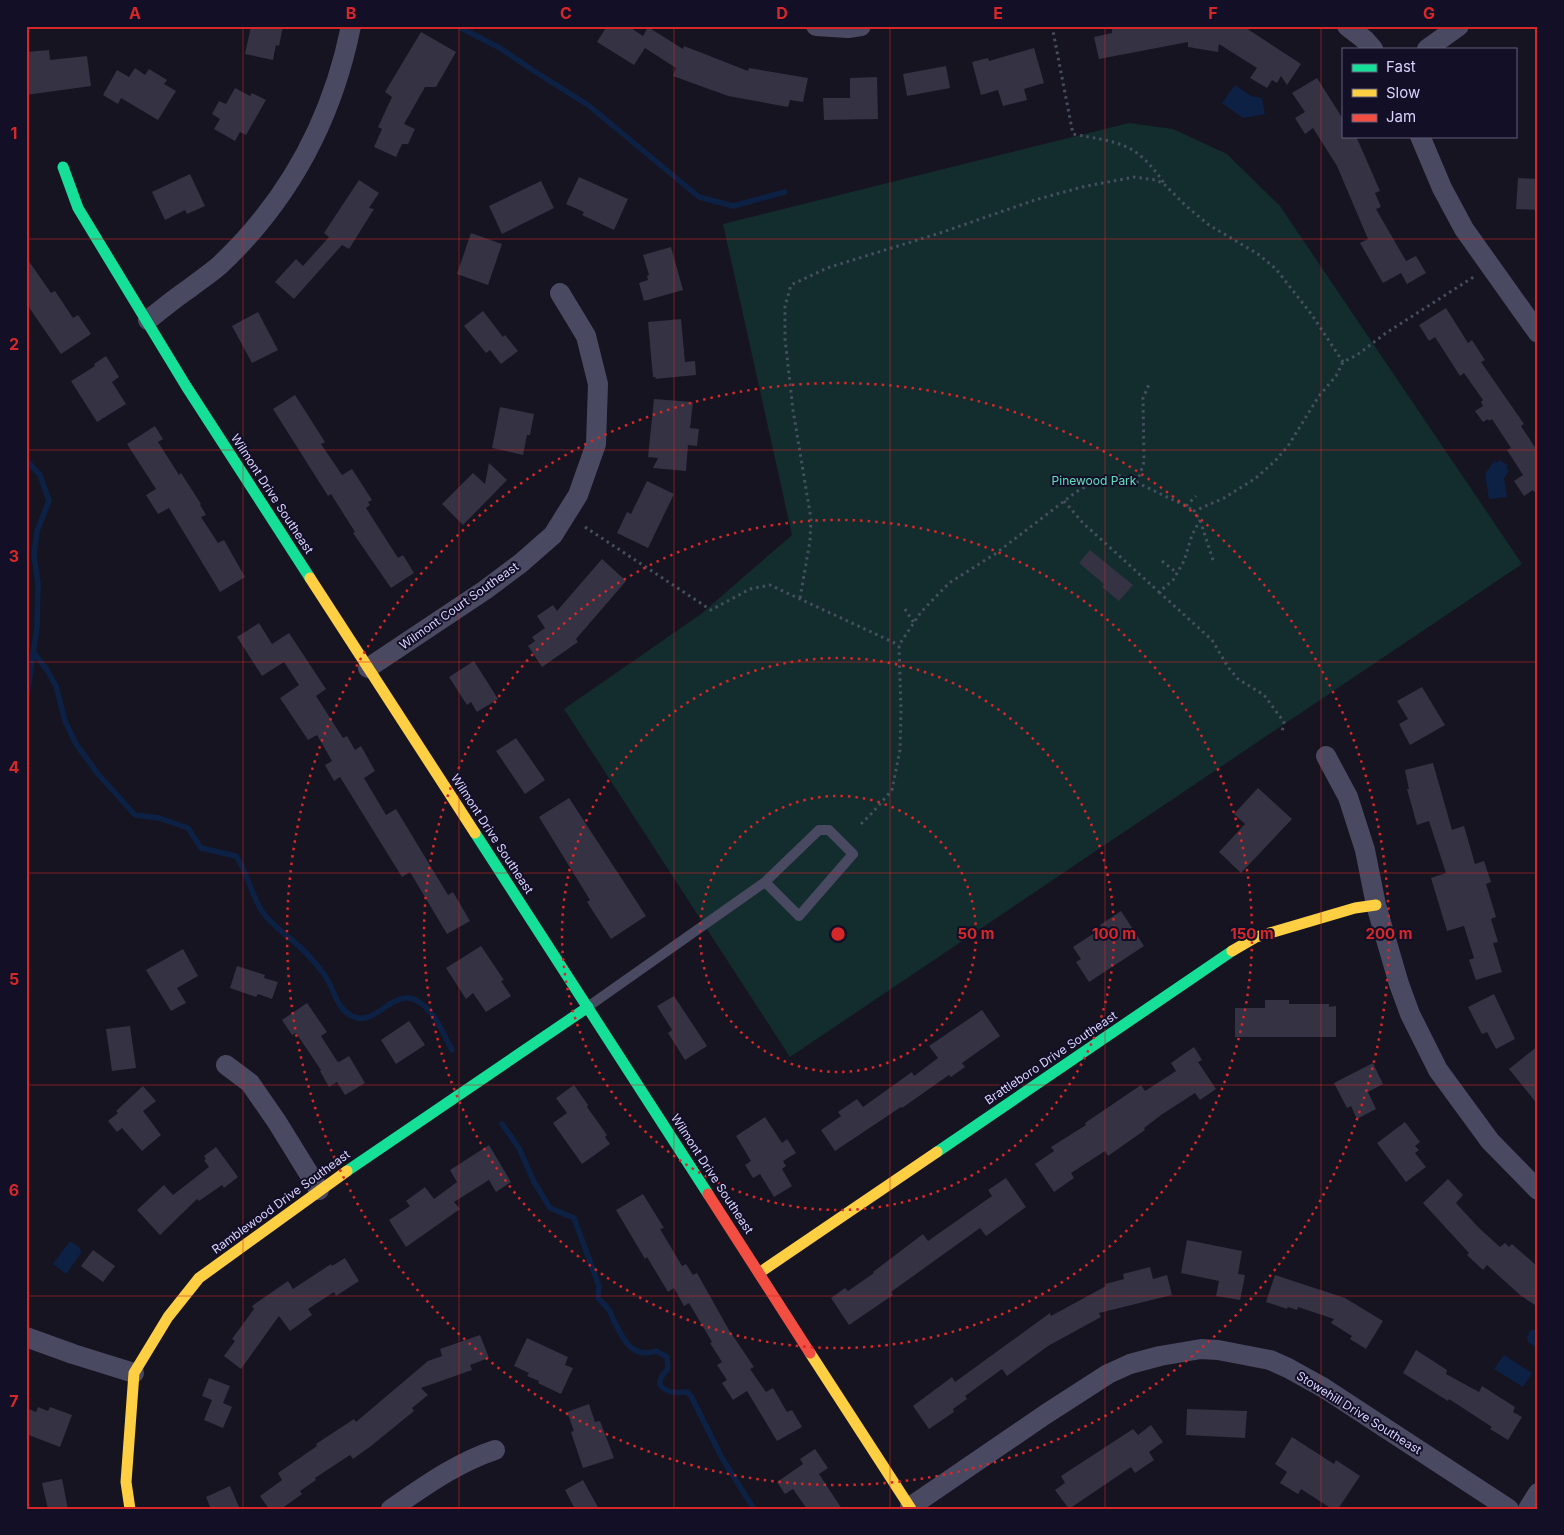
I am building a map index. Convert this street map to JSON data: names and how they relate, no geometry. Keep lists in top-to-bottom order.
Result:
{
  "streets": {
    "street": [
      "Wilmont Drive Southeast",
      "Wilmont Court Southeast",
      "Brattleboro Drive Southeast",
      "Ramblewood Drive Southeast",
      "Stowehill Drive Southeast"
    ]
  },
  "crossings": [
    ["Wilmont Drive Southeast", "Wilmont Court Southeast"],
    ["Wilmont Drive Southeast", "Brattleboro Drive Southeast"],
    ["Wilmont Drive Southeast", "Ramblewood Drive Southeast"],
    ["Wilmont Drive Southeast", "Stowehill Drive Southeast"]
  ],
  "parks": ["Pinewood Park"],
  "legend": ["Fast", "Slow", "Jam"],
  "grid": {
    "columns": [
      "A",
      "B",
      "C",
      "D",
      "E",
      "F",
      "G"
    ],
    "rows": [
      "1",
      "2",
      "3",
      "4",
      "5",
      "6",
      "7"
    ]
  },
  "rings": [
    "50 m",
    "100 m",
    "150 m",
    "200 m"
  ]
}
